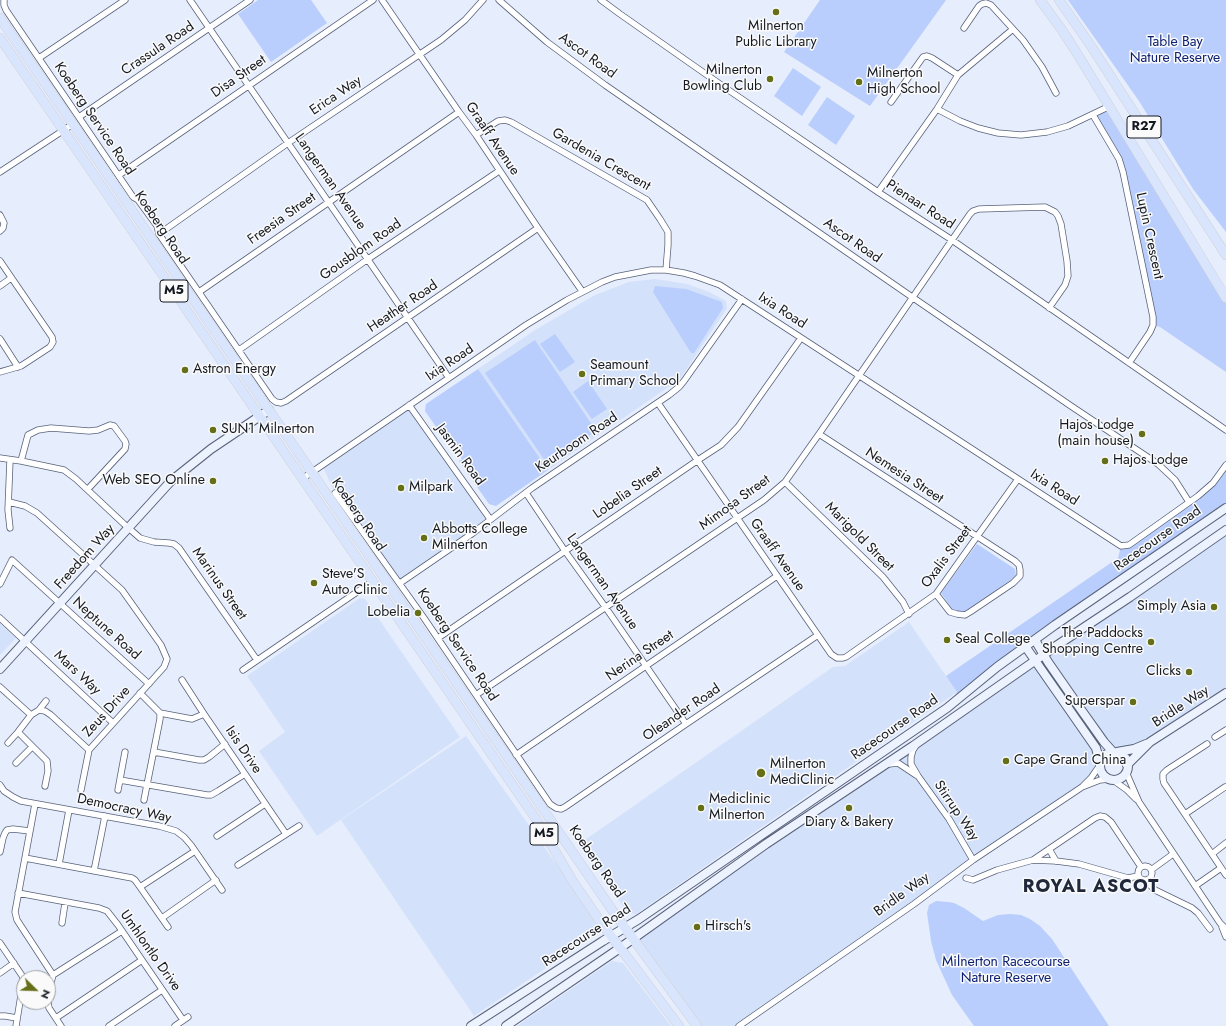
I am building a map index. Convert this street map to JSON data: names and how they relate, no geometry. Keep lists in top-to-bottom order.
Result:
{
  "streets": {
    "main road": [
      "R27",
      "Koeberg Road",
      "M5",
      "Racecourse Road",
      "Freedom Way",
      "Bridle Way"
    ],
    "street": [
      "Crassula Road",
      "Ascot Road",
      "Disa Street",
      "Erica Way",
      "Koeberg Service Road",
      "Graaff Avenue",
      "Gardenia Crescent",
      "Langerman Avenue",
      "Pienaar Road",
      "Freesia Street",
      "Lupin Crescent",
      "Gousblom Road",
      "Heather Road",
      "Ixia Road",
      "Keurboom Road",
      "Jasmin Road",
      "Nemesia Street",
      "Lobelia Street",
      "Mimosa Street",
      "Marigold Street",
      "Oxalis Street",
      "Marinus Street",
      "Neptune Road",
      "Nerina Street",
      "Mars Way",
      "Zeus Drive",
      "Oleander Road",
      "Isis Drive",
      "Democracy Way",
      "Stirrup Way",
      "Umhlontlo Drive"
    ]
  },
  "crossings": [
    ["Crassula Road", "Koeberg Service Road"],
    ["Crassula Road", "Langerman Avenue"],
    ["Crassula Road", "Koeberg Road"],
    ["Ascot Road", "Ixia Road"],
    ["Ascot Road", "Mimosa Street"],
    ["Disa Street", "Koeberg Service Road"],
    ["Disa Street", "Langerman Avenue"],
    ["Erica Way", "Koeberg Service Road"],
    ["Erica Way", "Graaff Avenue"],
    ["Erica Way", "Langerman Avenue"],
    ["Koeberg Service Road", "Freesia Street"],
    ["Koeberg Service Road", "Koeberg Road"],
    ["Koeberg Service Road", "Gousblom Road"],
    ["Koeberg Service Road", "Heather Road"],
    ["Koeberg Service Road", "Keurboom Road"],
    ["Koeberg Service Road", "Lobelia Street"],
    ["Koeberg Service Road", "Mimosa Street"],
    ["Koeberg Service Road", "Nerina Street"],
    ["Koeberg Service Road", "Oleander Road"],
    ["Graaff Avenue", "Gardenia Crescent"],
    ["Graaff Avenue", "Freesia Street"],
    ["Graaff Avenue", "Gousblom Road"],
    ["Graaff Avenue", "Heather Road"],
    ["Graaff Avenue", "Ixia Road"],
    ["Graaff Avenue", "Keurboom Road"],
    ["Graaff Avenue", "Lobelia Street"],
    ["Graaff Avenue", "Mimosa Street"],
    ["Graaff Avenue", "Oxalis Street"],
    ["Graaff Avenue", "Nerina Street"],
    ["Graaff Avenue", "Oleander Road"],
    ["Gardenia Crescent", "Ixia Road"],
    ["Langerman Avenue", "Freesia Street"],
    ["Langerman Avenue", "Gousblom Road"],
    ["Langerman Avenue", "Heather Road"],
    ["Langerman Avenue", "Ixia Road"],
    ["Langerman Avenue", "Keurboom Road"],
    ["Langerman Avenue", "Lobelia Street"],
    ["Langerman Avenue", "Mimosa Street"],
    ["Langerman Avenue", "Nerina Street"],
    ["Langerman Avenue", "Oleander Road"],
    ["Pienaar Road", "Lupin Crescent"],
    ["Pienaar Road", "Mimosa Street"],
    ["Koeberg Road", "Ixia Road"],
    ["Koeberg Road", "Racecourse Road"],
    ["Koeberg Road", "Freedom Way"],
    ["Ixia Road", "Keurboom Road"],
    ["Ixia Road", "Jasmin Road"],
    ["Ixia Road", "Lobelia Street"],
    ["Ixia Road", "Mimosa Street"],
    ["Ixia Road", "Oxalis Street"],
    ["Keurboom Road", "Jasmin Road"],
    ["Nemesia Street", "Mimosa Street"],
    ["Nemesia Street", "Oxalis Street"],
    ["Mimosa Street", "Marigold Street"],
    ["Marigold Street", "Oxalis Street"],
    ["Racecourse Road", "Stirrup Way"],
    ["Freedom Way", "Marinus Street"],
    ["Freedom Way", "Neptune Road"],
    ["Freedom Way", "Mars Way"],
    ["Freedom Way", "Zeus Drive"],
    ["Neptune Road", "Zeus Drive"],
    ["Mars Way", "Zeus Drive"],
    ["Bridle Way", "Stirrup Way"]
  ],
  "districts": ["ROYAL ASCOT"],
  "parks": ["Table Bay Nature Reserve", "Milnerton Racecourse Nature Reserve"],
  "places": [
    "Milnerton Public Library",
    "Milnerton Bowling Club",
    "Milnerton High School",
    "Astron Energy",
    "Seamount Primary School",
    "SUN1 Milnerton",
    "Hajos Lodge (main house)",
    "Hajos Lodge",
    "Web SEO Online",
    "Milpark",
    "Abbotts College Milnerton",
    "Steve'S Auto Clinic",
    "Simply Asia",
    "Lobelia",
    "Seal College",
    "The Paddocks Shopping Centre",
    "Clicks",
    "Superspar",
    "Cape Grand China",
    "Milnerton MediClinic",
    "Mediclinic Milnerton",
    "Diary & Bakery",
    "Hirsch's"
  ],
  "north": "bottom right"
}
